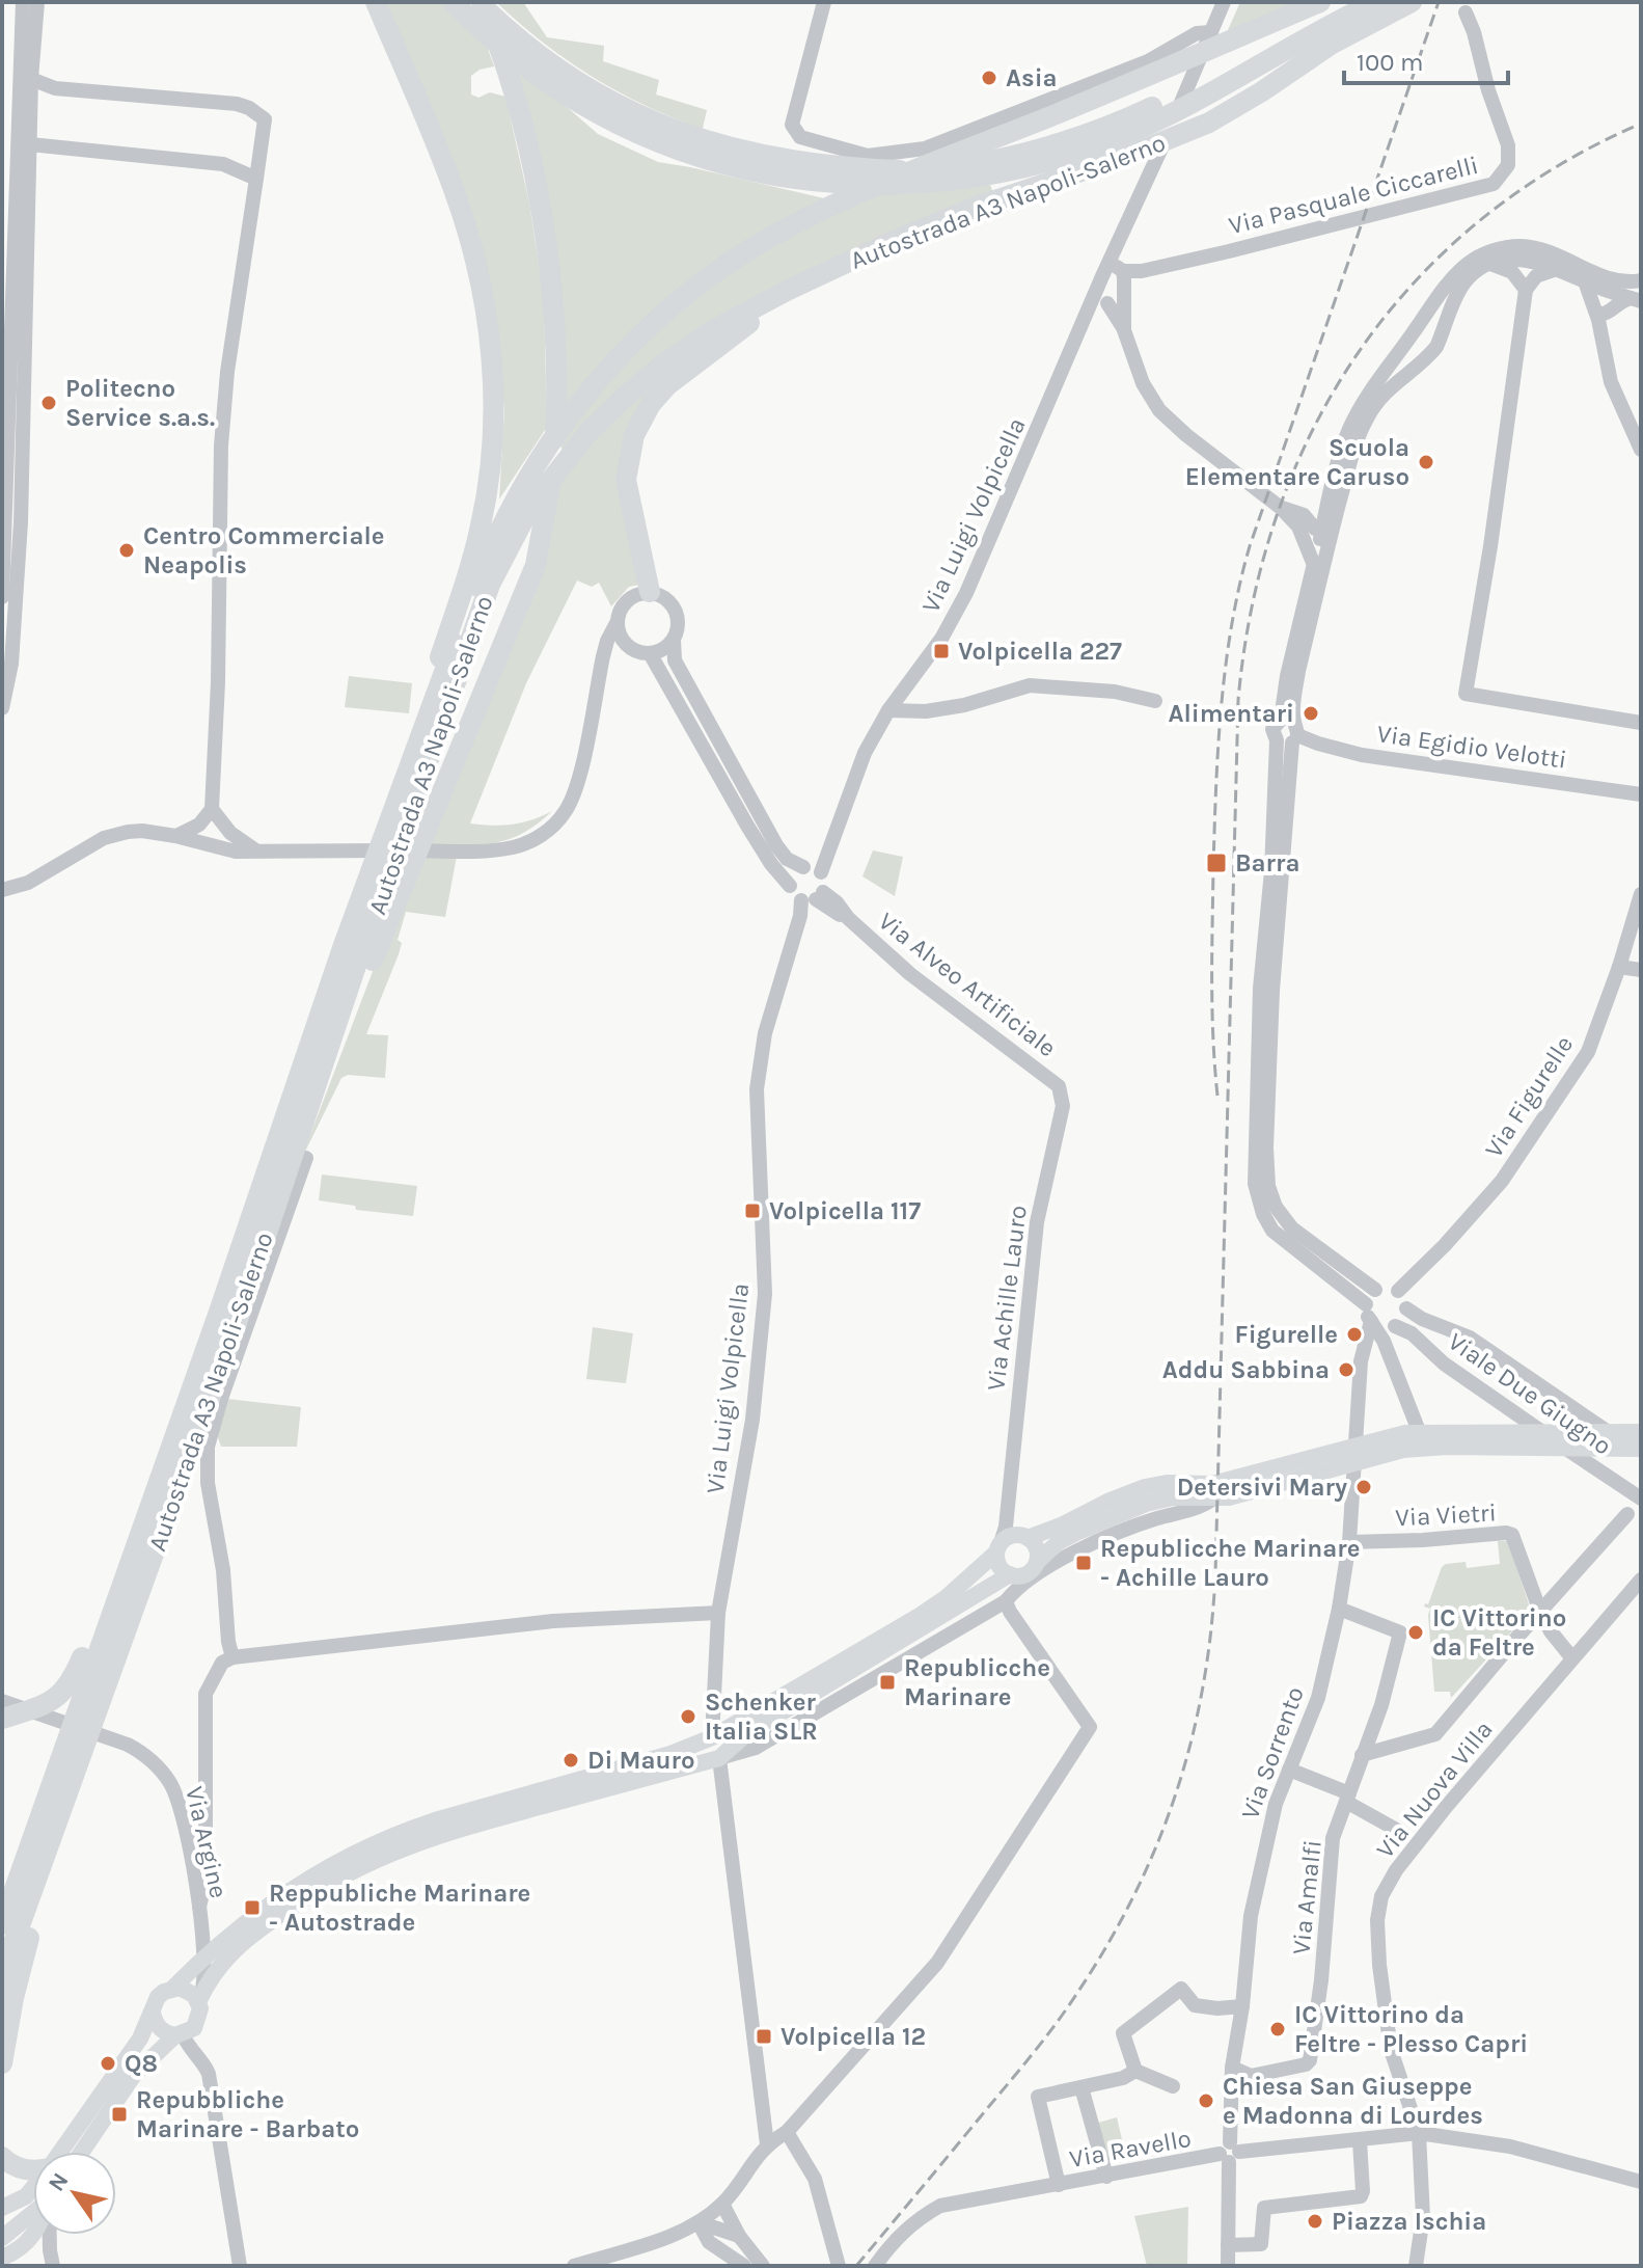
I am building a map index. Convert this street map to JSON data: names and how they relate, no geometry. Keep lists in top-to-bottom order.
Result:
{
  "streets": {
    "highway": ["Autostrada A3 Napoli-Salerno"],
    "street": [
      "Via Pasquale Ciccarelli",
      "Via Luigi Volpicella",
      "Via Egidio Velotti",
      "Via Alveo Artificiale",
      "Via Figurelle",
      "Via Achille Lauro",
      "Viale Due Giugno",
      "Via Vietri",
      "Via Sorrento",
      "Via Nuova Villa",
      "Via Argine",
      "Via Amalfi",
      "Via Ravello"
    ]
  },
  "crossings": [
    ["Via Pasquale Ciccarelli", "Via Luigi Volpicella"],
    ["Via Luigi Volpicella", "Via Alveo Artificiale"],
    ["Via Alveo Artificiale", "Via Achille Lauro"],
    ["Via Figurelle", "Viale Due Giugno"],
    ["Via Vietri", "Via Sorrento"],
    ["Via Sorrento", "Via Amalfi"],
    ["Via Sorrento", "Via Ravello"],
    ["Via Nuova Villa", "Via Ravello"]
  ],
  "places": {
    "other": [
      "Asia",
      "Politecno Service s.a.s.",
      "Scuola Elementare Caruso",
      "Centro Commerciale Neapolis",
      "Alimentari",
      "Figurelle",
      "Addu Sabbina",
      "Detersivi Mary",
      "IC Vittorino da Feltre",
      "Schenker Italia SLR",
      "Di Mauro",
      "IC Vittorino da Feltre - Plesso Capri",
      "Q8",
      "Chiesa San Giuseppe e Madonna di Lourdes",
      "Piazza Ischia"
    ],
    "transit": [
      "Volpicella 227",
      "Barra",
      "Volpicella 117",
      "Republicche Marinare - Achille Lauro",
      "Republicche Marinare",
      "Reppubliche Marinare - Autostrade",
      "Volpicella 12",
      "Repubbliche Marinare - Barbato"
    ]
  },
  "scale_bar": "100 m",
  "north": "top left"
}
